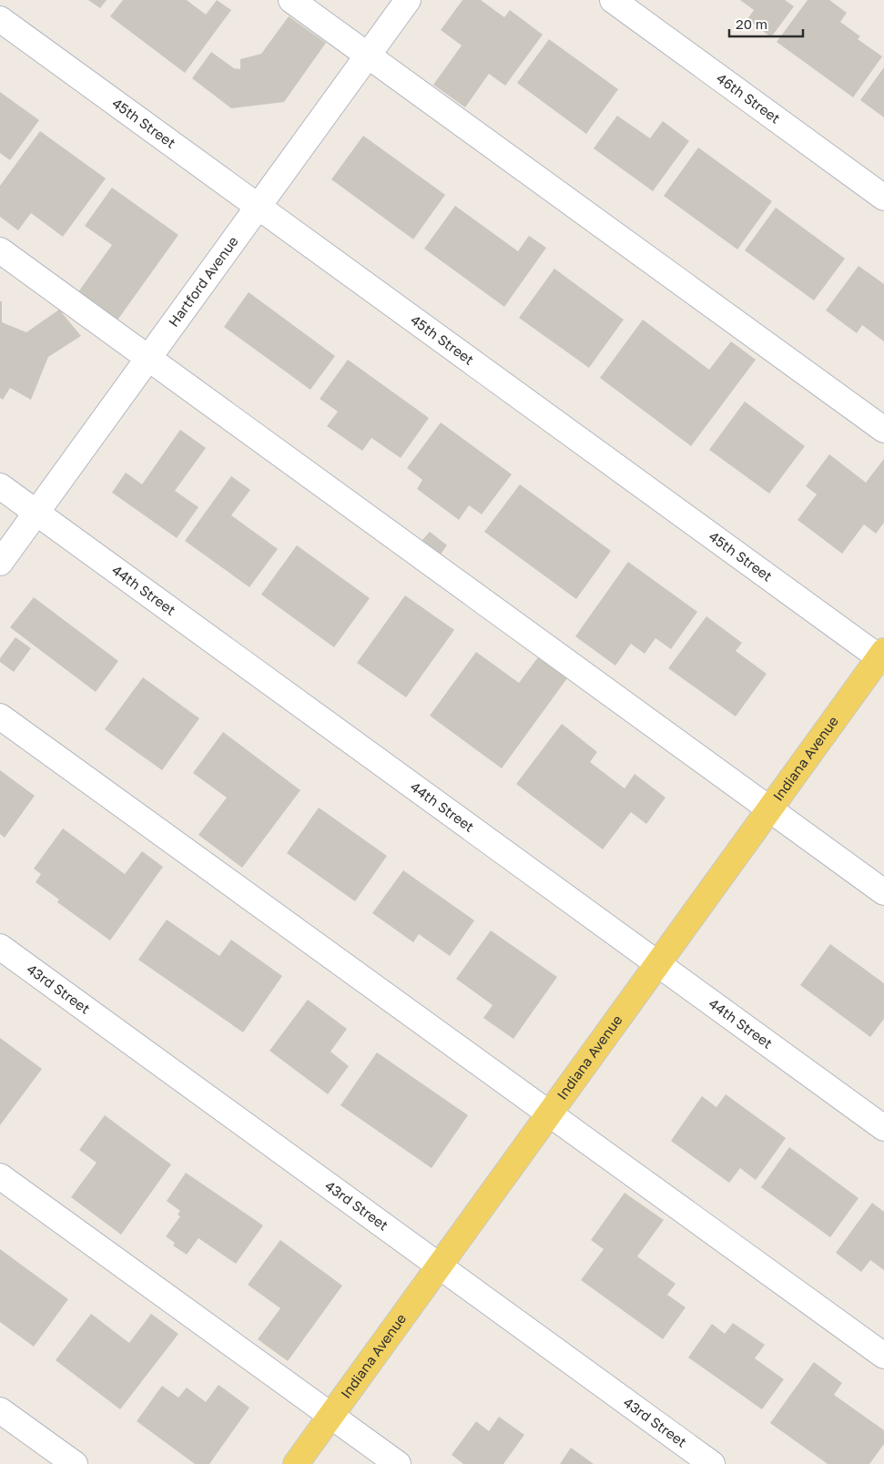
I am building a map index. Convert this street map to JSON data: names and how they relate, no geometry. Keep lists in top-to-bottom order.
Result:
{
  "streets": {
    "main road": ["Indiana Avenue"],
    "street": [
      "46th Street",
      "45th Street",
      "Hartford Avenue",
      "44th Street",
      "43rd Street"
    ]
  },
  "crossings": [
    ["45th Street", "Hartford Avenue"],
    ["45th Street", "Indiana Avenue"],
    ["Hartford Avenue", "44th Street"],
    ["44th Street", "Indiana Avenue"],
    ["Indiana Avenue", "43rd Street"]
  ],
  "scale_bar": "20 m"
}
